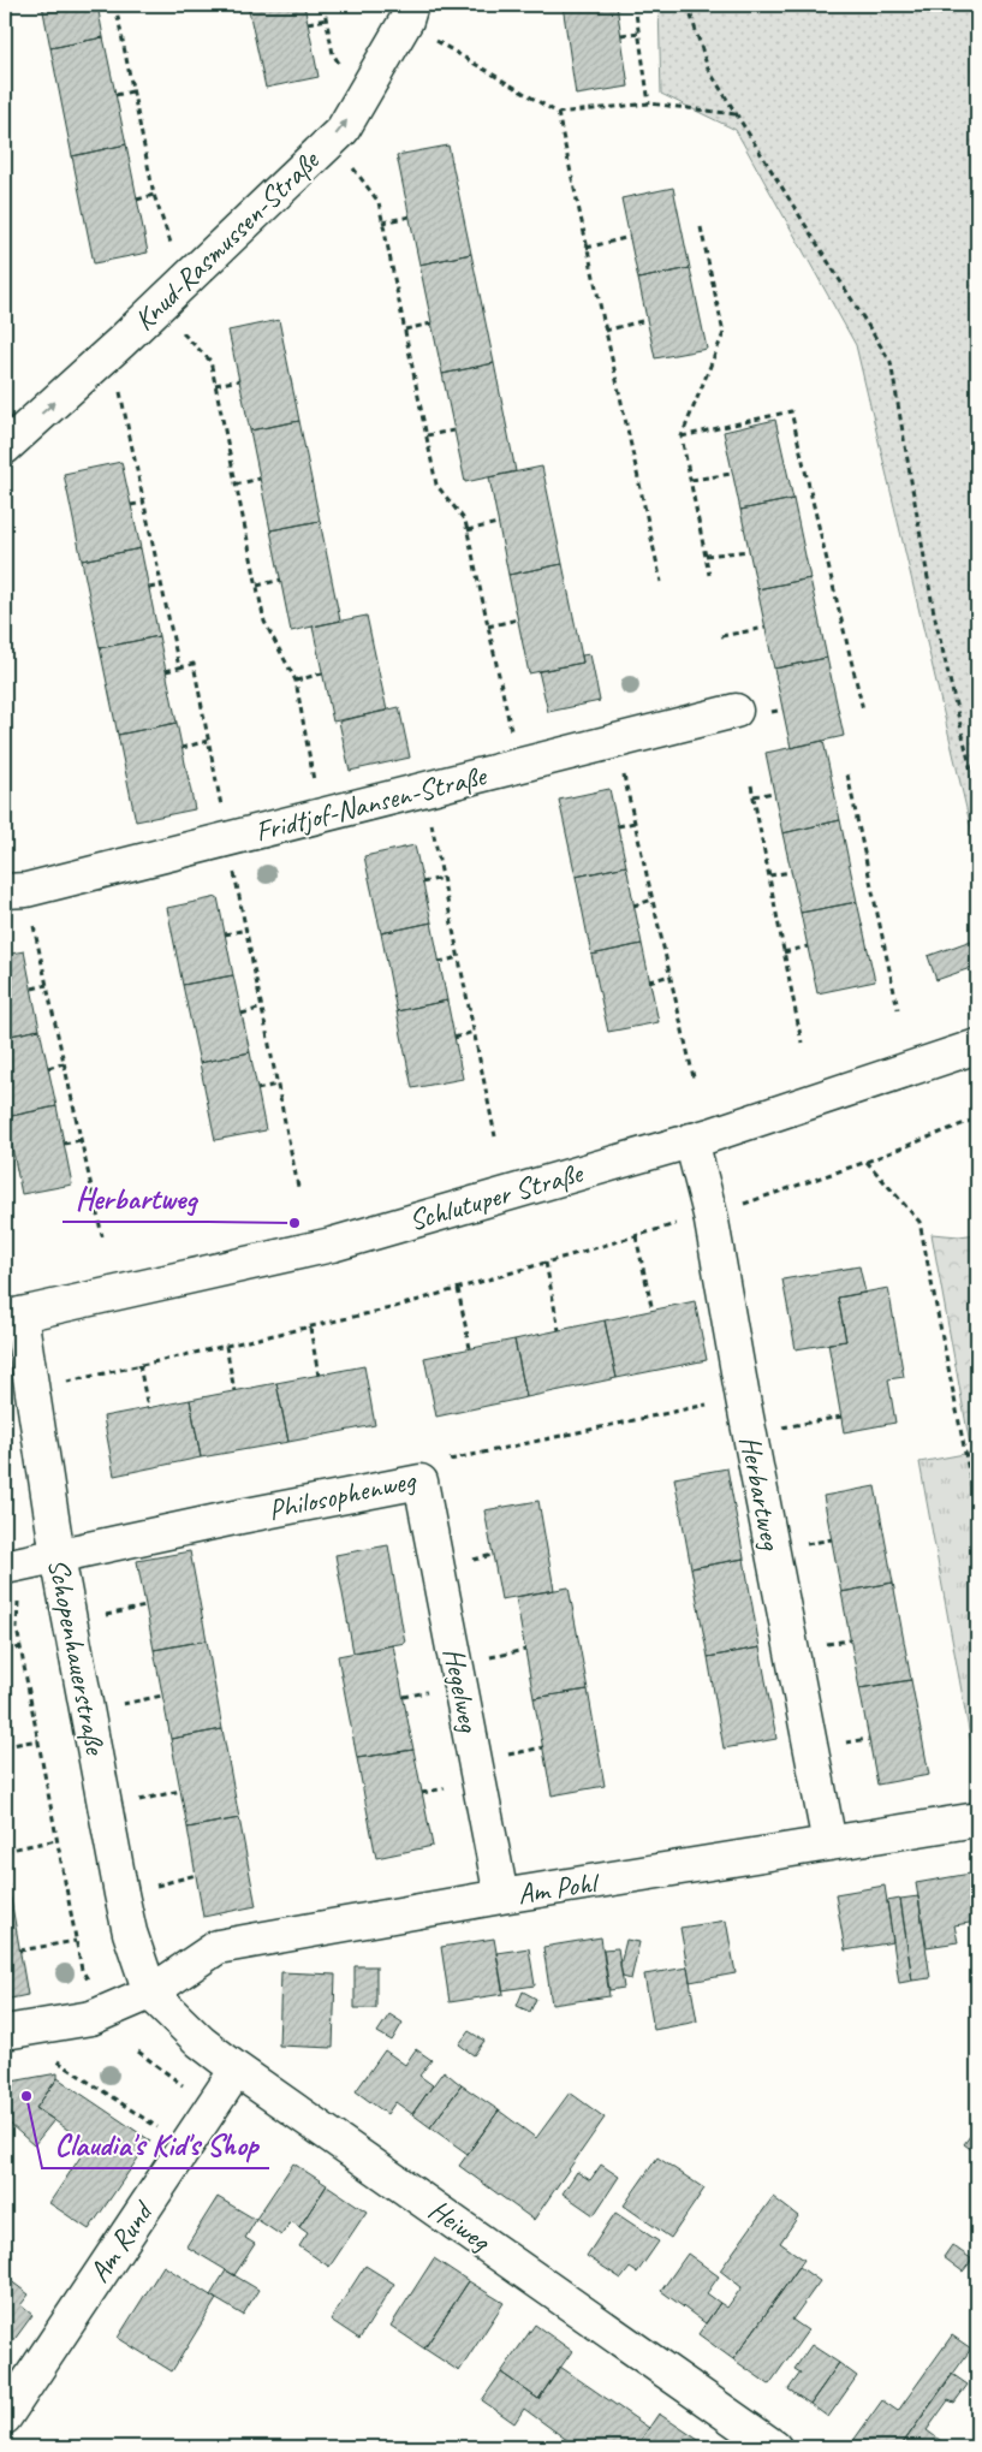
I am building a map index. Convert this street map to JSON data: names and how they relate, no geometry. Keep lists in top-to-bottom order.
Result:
{
  "streets": {
    "street": [
      "Knud-Rasmussen-Straße",
      "Fridtjof-Nansen-Straße",
      "Schlutuper Straße",
      "Herbartweg",
      "Philosophenweg",
      "Schopenhauerstraße",
      "Hegelweg",
      "Am Pohl",
      "Heiweg",
      "Am Rund"
    ]
  },
  "crossings": [
    ["Schlutuper Straße", "Herbartweg"],
    ["Schlutuper Straße", "Schopenhauerstraße"],
    ["Herbartweg", "Philosophenweg"],
    ["Herbartweg", "Am Pohl"],
    ["Philosophenweg", "Schopenhauerstraße"],
    ["Philosophenweg", "Hegelweg"],
    ["Schopenhauerstraße", "Am Pohl"],
    ["Schopenhauerstraße", "Heiweg"],
    ["Hegelweg", "Am Pohl"],
    ["Am Pohl", "Heiweg"],
    ["Heiweg", "Am Rund"]
  ],
  "one_way": ["Knud-Rasmussen-Straße"],
  "places": ["Herbartweg", "Claudia's Kid's Shop"]
}
